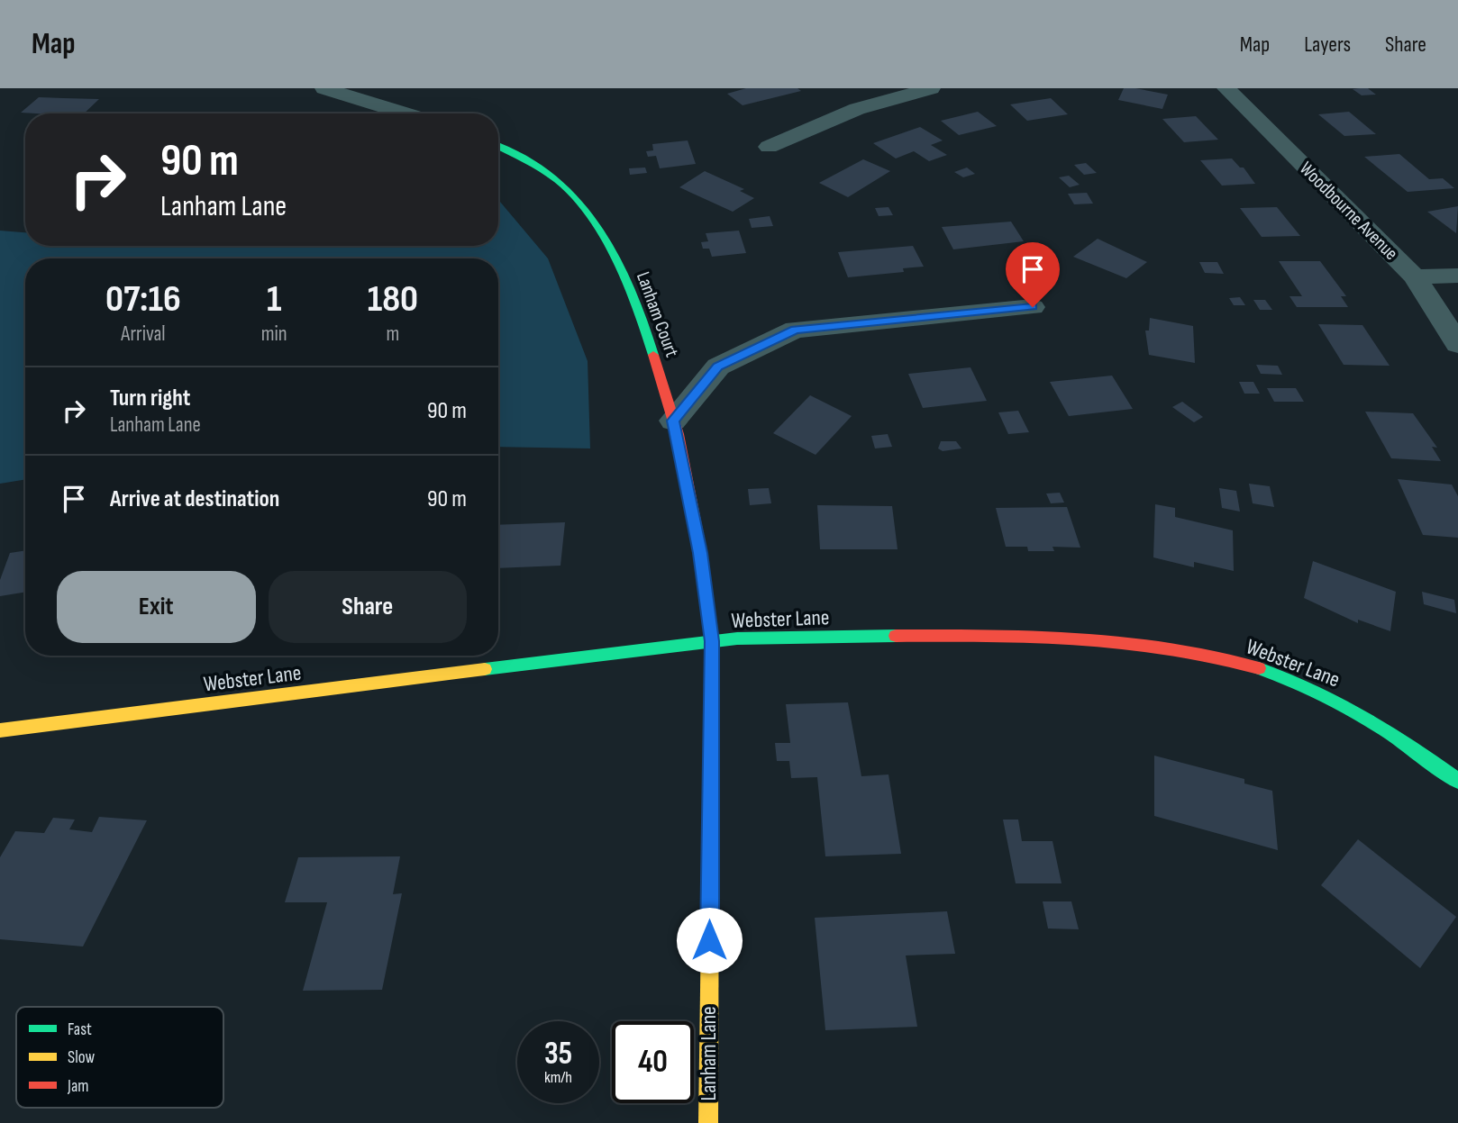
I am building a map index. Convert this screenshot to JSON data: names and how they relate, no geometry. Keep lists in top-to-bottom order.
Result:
{
  "streets": {
    "street": [
      "Woodbourne Avenue",
      "Lanham Court",
      "Webster Lane",
      "Lanham Lane"
    ]
  },
  "crossings": [
    ["Lanham Court", "Lanham Lane"],
    ["Webster Lane", "Lanham Lane"]
  ],
  "legend": ["Fast", "Slow", "Jam"],
  "page": {
    "header": "Map",
    "nav": ["Map", "Layers", "Share"],
    "turn": ["90 m", "Lanham Lane"],
    "eta": [
      "07:16",
      "Arrival",
      "1",
      "min",
      "180",
      "m"
    ],
    "list": [
      {
        "name": "Turn right",
        "note": "Lanham Lane",
        "value": "90 m"
      },
      {
        "name": "Arrive at destination",
        "value": "90 m"
      }
    ],
    "buttons": ["Exit", "Share"],
    "speed": "35 km/h",
    "limit": "40"
  }
}
